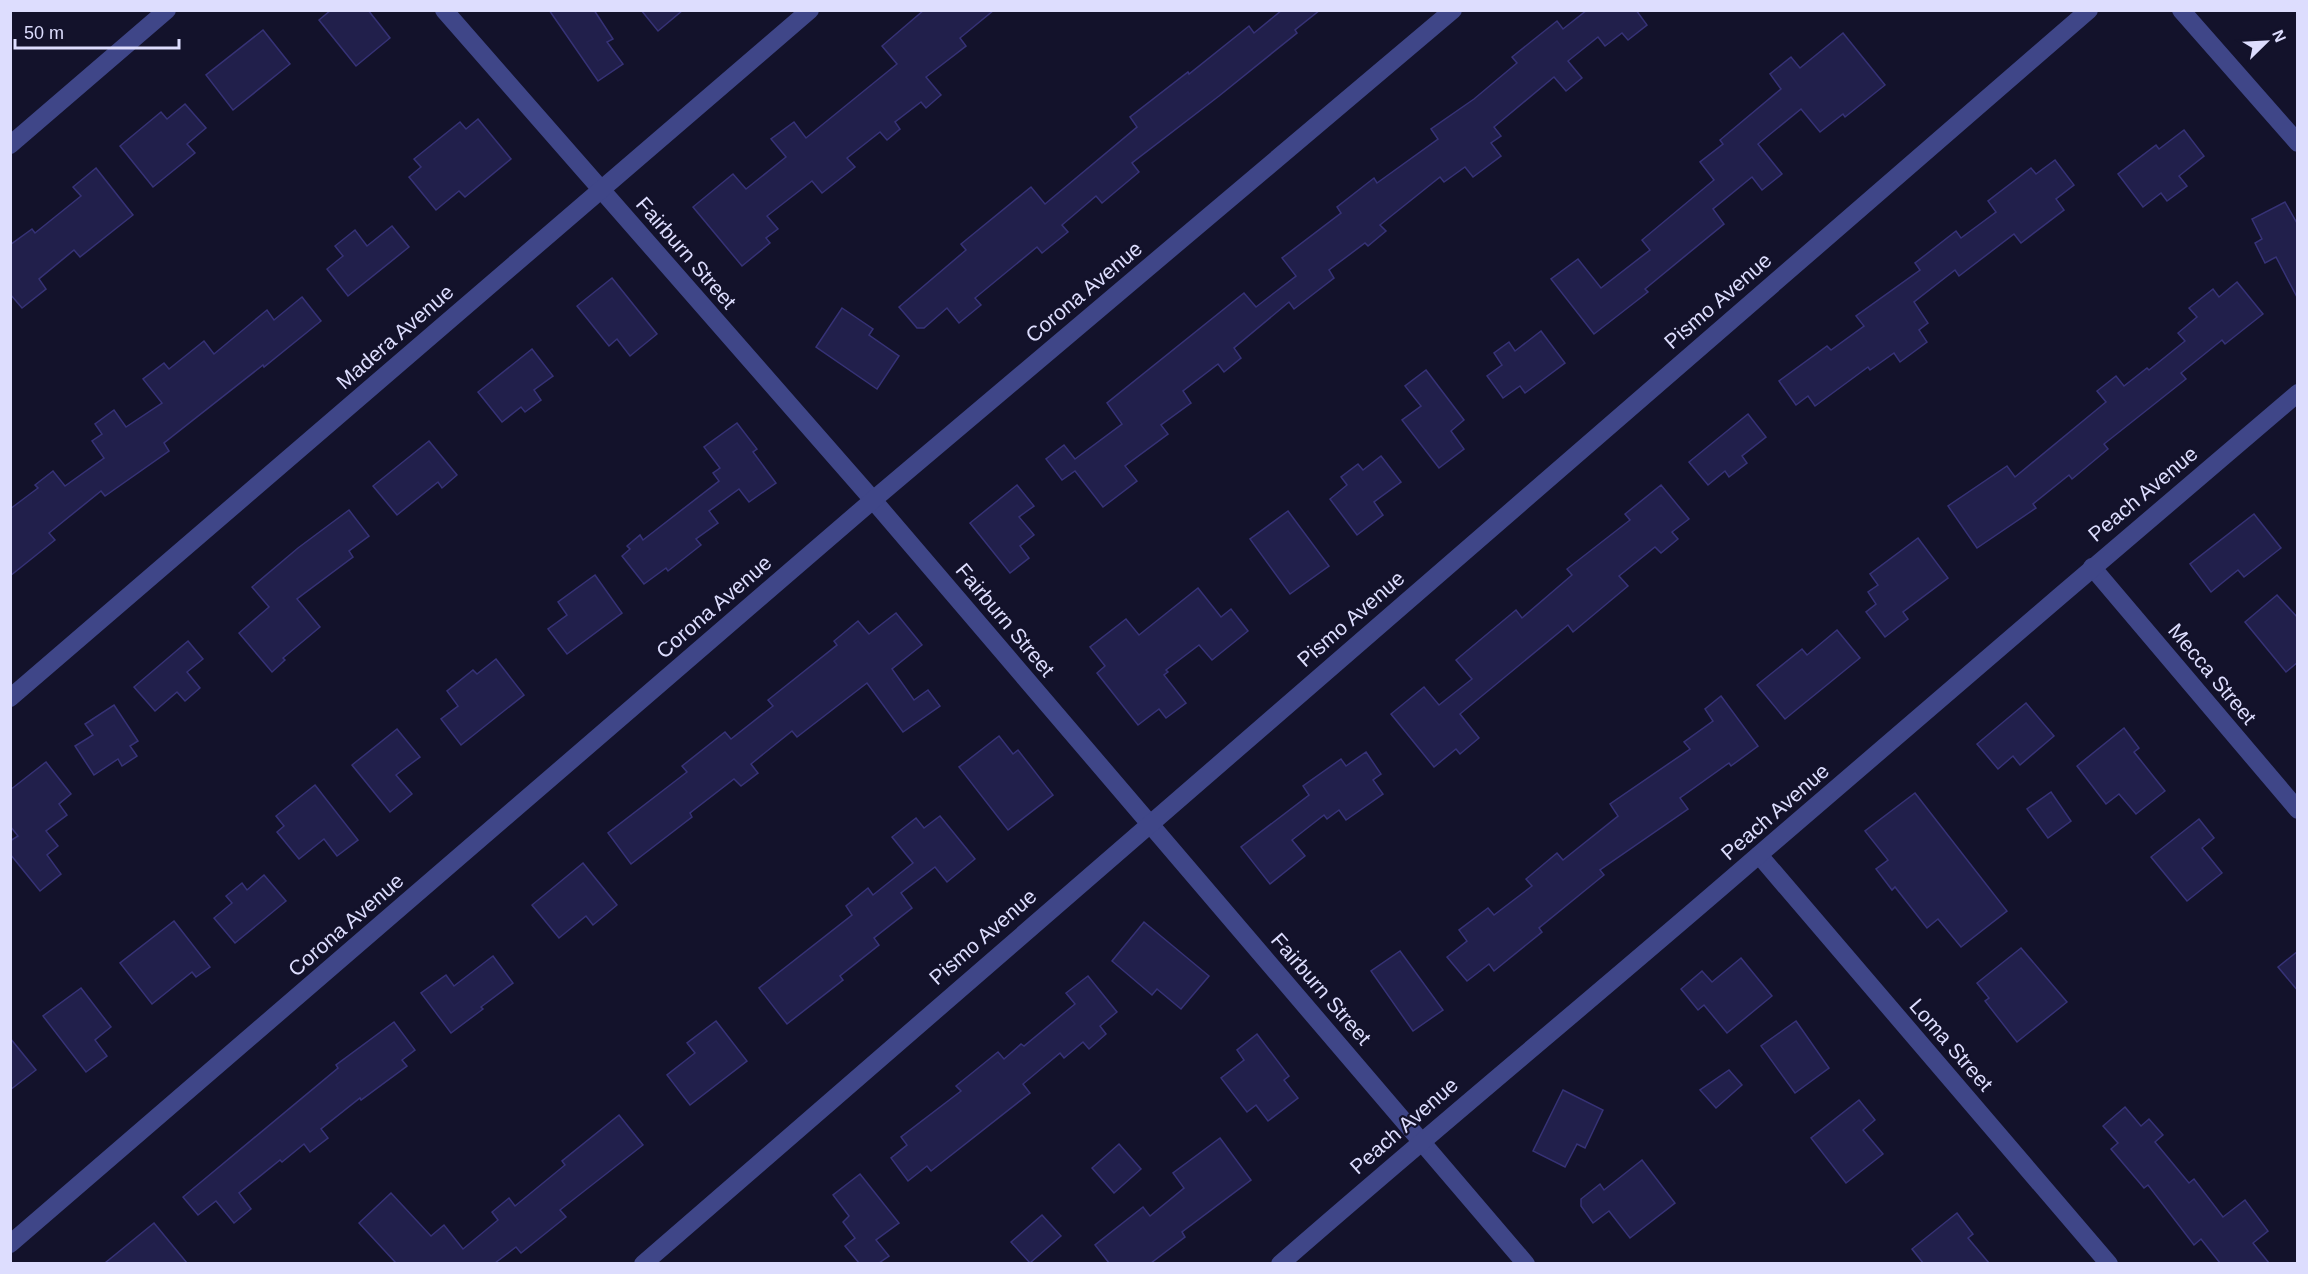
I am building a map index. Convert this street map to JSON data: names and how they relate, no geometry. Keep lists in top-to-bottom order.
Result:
{
  "streets": {
    "street": [
      "Fairburn Street",
      "Corona Avenue",
      "Pismo Avenue",
      "Madera Avenue",
      "Peach Avenue",
      "Mecca Street",
      "Loma Street"
    ]
  },
  "crossings": [
    ["Fairburn Street", "Corona Avenue"],
    ["Fairburn Street", "Pismo Avenue"],
    ["Fairburn Street", "Madera Avenue"],
    ["Fairburn Street", "Peach Avenue"],
    ["Peach Avenue", "Mecca Street"],
    ["Peach Avenue", "Loma Street"]
  ],
  "scale_bar": "50 m",
  "north": "top right"
}
